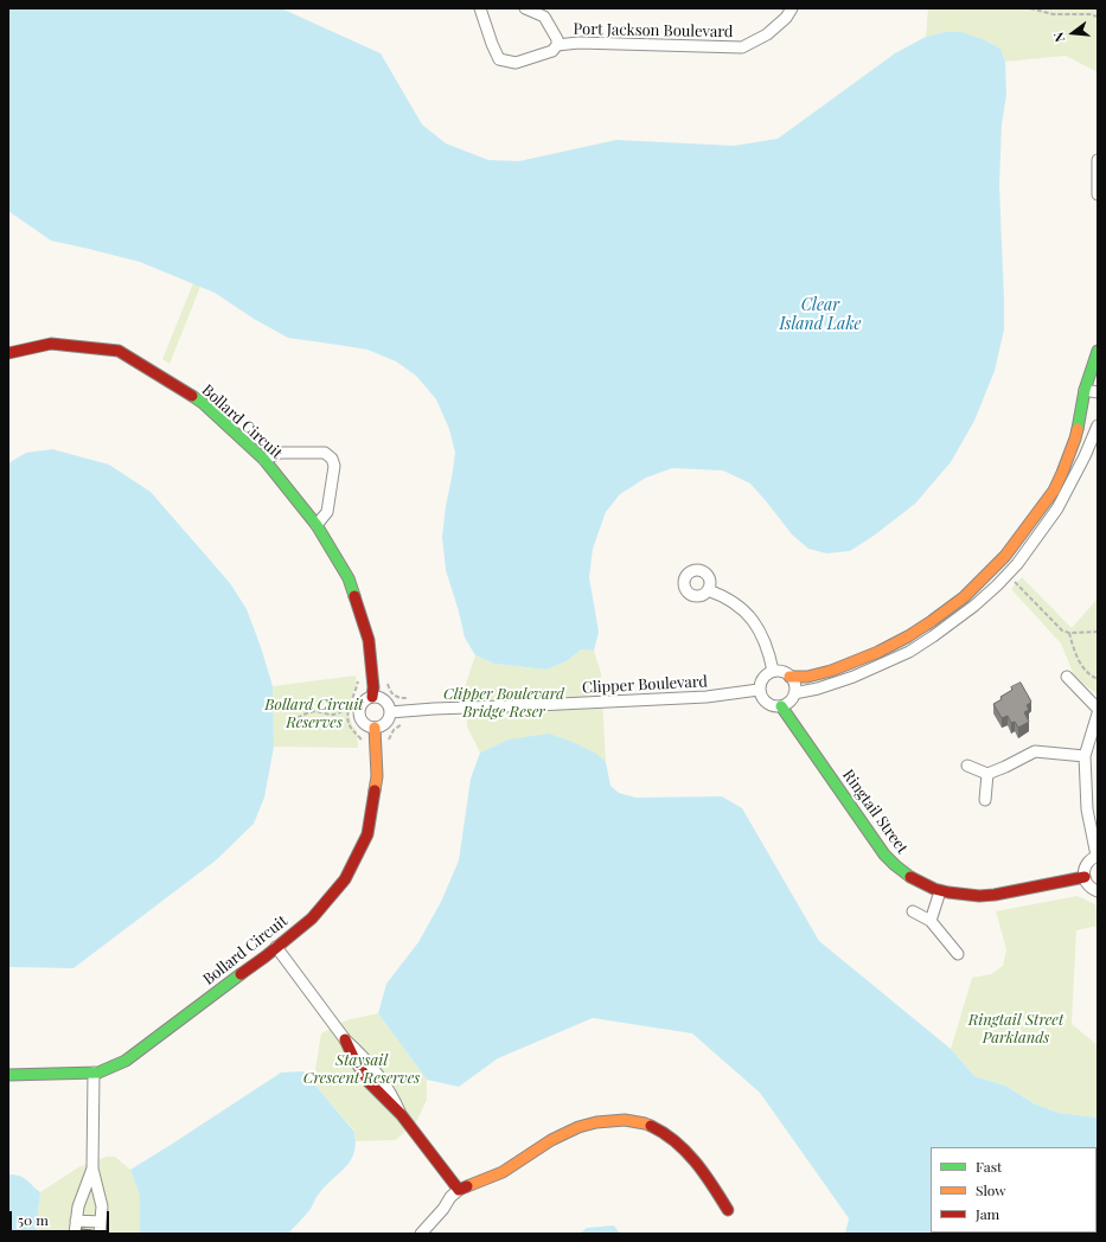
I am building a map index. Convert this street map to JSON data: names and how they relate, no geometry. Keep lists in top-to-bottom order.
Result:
{
  "streets": {
    "street": [
      "Port Jackson Boulevard",
      "Bollard Circuit",
      "Clipper Boulevard",
      "Ringtail Street"
    ]
  },
  "crossings": [
    ["Bollard Circuit", "Clipper Boulevard"],
    ["Clipper Boulevard", "Ringtail Street"]
  ],
  "water": ["Clear Island Lake"],
  "parks": [
    "Clipper Boulevard Bridge Reser",
    "Bollard Circuit Reserves",
    "Ringtail Street Parklands",
    "Staysail Crescent Reserves"
  ],
  "legend": ["Fast", "Slow", "Jam"],
  "scale_bar": "50 m",
  "north": "left"
}
